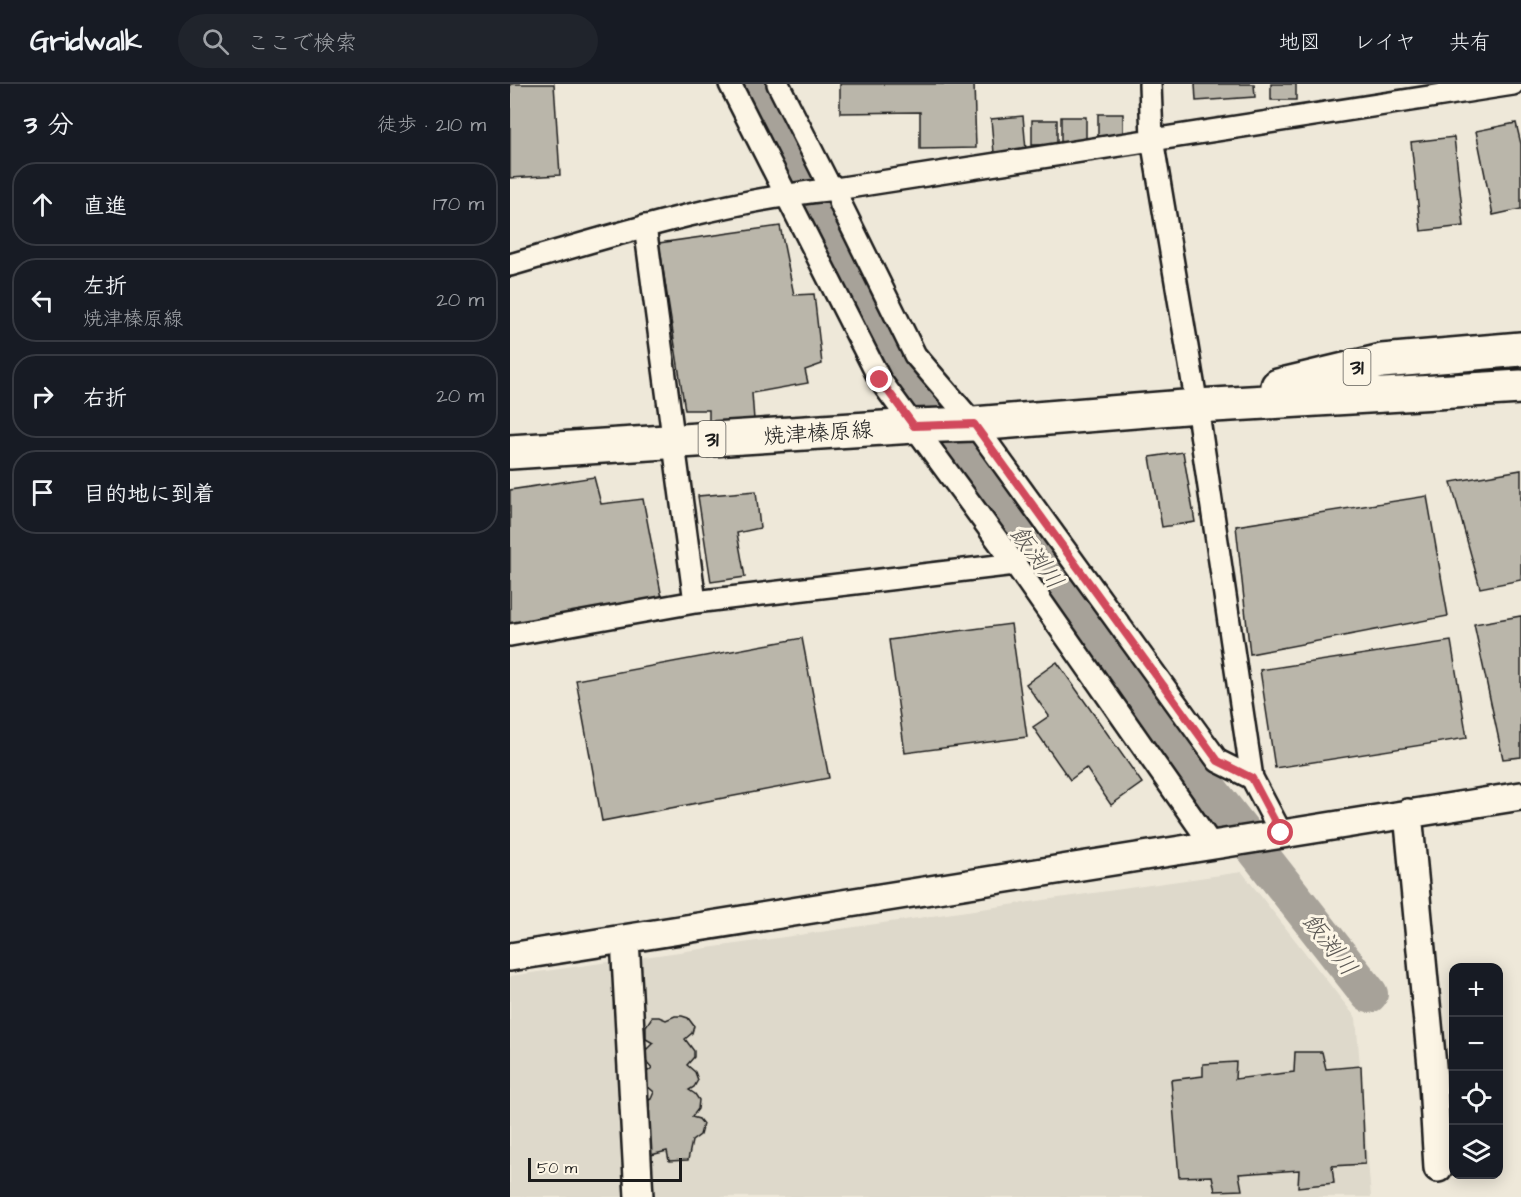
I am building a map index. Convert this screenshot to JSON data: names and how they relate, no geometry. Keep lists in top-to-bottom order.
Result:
{
  "streets": {
    "main road": ["31", "焼津榛原線"]
  },
  "water": ["飯渕川"],
  "scale_bar": "50 m",
  "page": {
    "header": "Gridwalk",
    "search": "ここで検索",
    "nav": ["地図", "レイヤ", "共有"],
    "heading": ["3 分", "徒歩 · 210 m"],
    "list": [
      ["直進", "170 m"],
      ["左折", "焼津榛原線", "20 m"],
      ["右折", "20 m"],
      "目的地に到着"
    ],
    "map_buttons": ["+", "−"],
    "scale": "50 m"
  }
}
